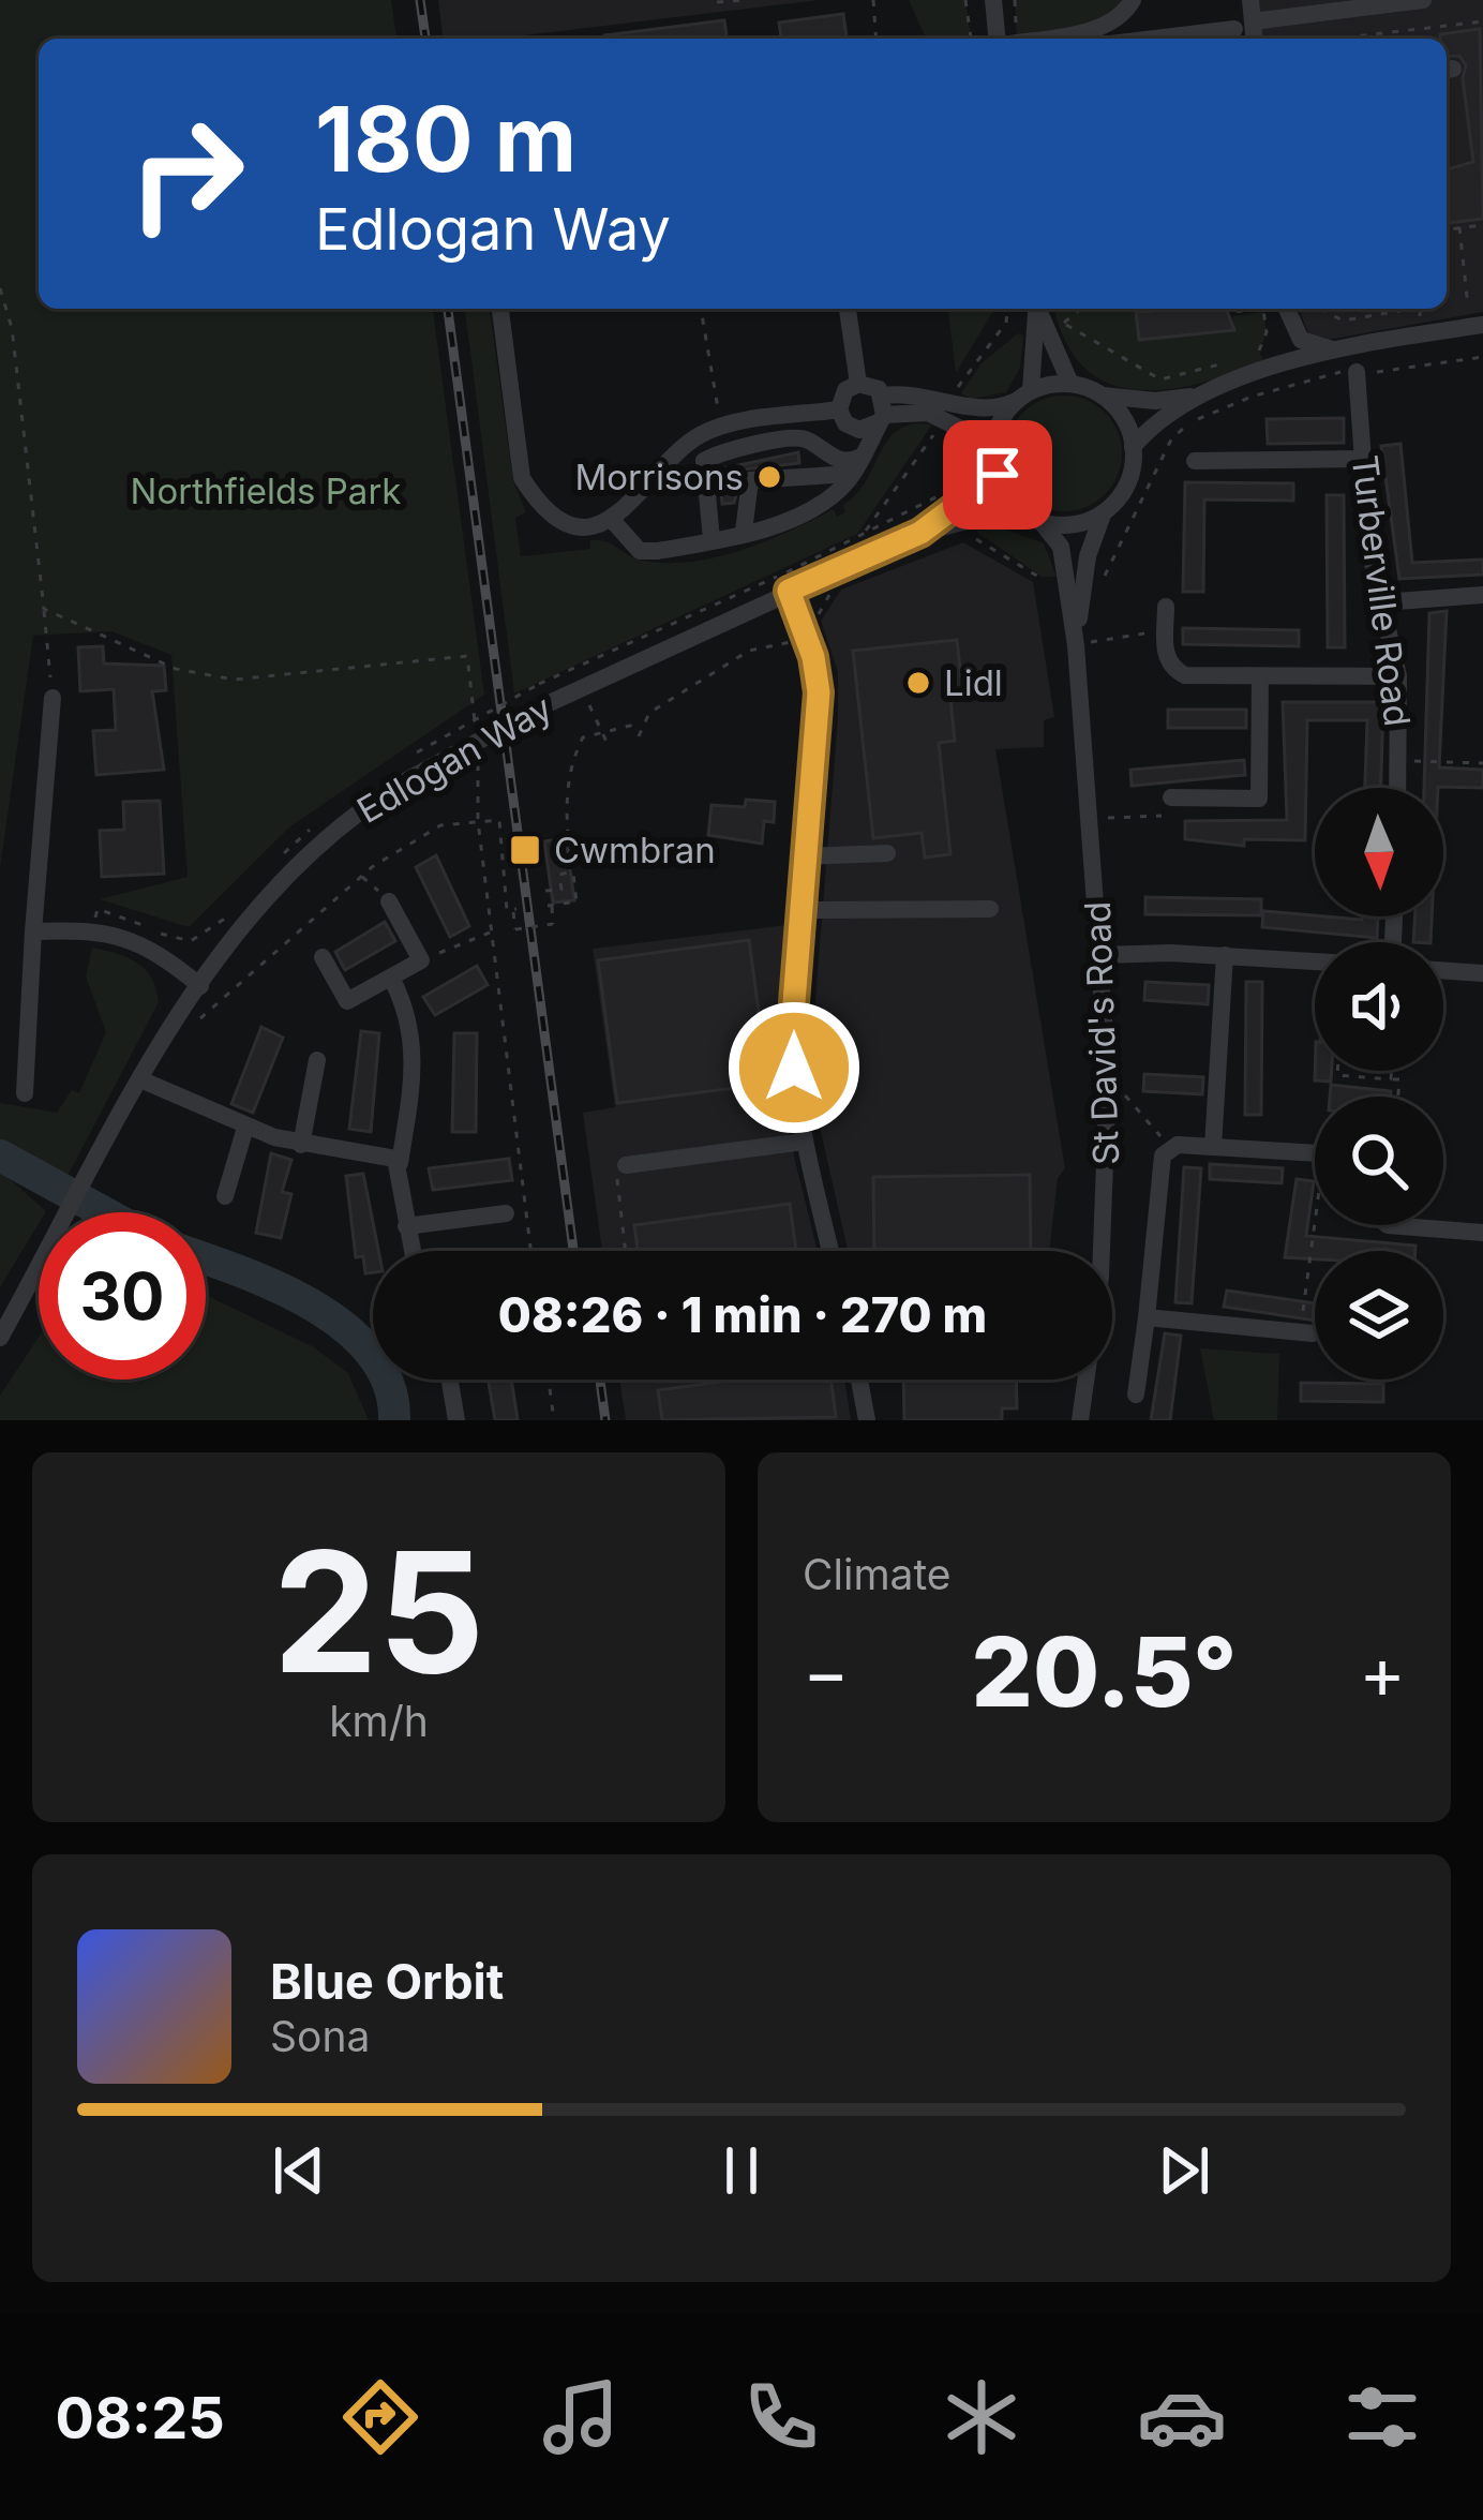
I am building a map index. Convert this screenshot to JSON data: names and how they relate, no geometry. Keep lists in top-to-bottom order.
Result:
{
  "streets": {
    "street": ["Turberville Road", "Edlogan Way", "St David's Road"]
  },
  "crossings": [
    ["Edlogan Way", "St David's Road"]
  ],
  "parks": ["Northfields Park"],
  "places": {
    "other": ["Morrisons", "Lidl"],
    "transit": ["Cwmbran"]
  },
  "north": "bottom",
  "page": {
    "turn": ["180 m", "Edlogan Way"],
    "limit": "30",
    "trip": "08:26 · 1 min · 270 m",
    "tile": [
      ["25", "km/h"],
      "Climate"
    ],
    "heat": ["−", "20.5°", "+"],
    "song": ["Blue Orbit", "Sona"],
    "tabs": "08:25"
  }
}
